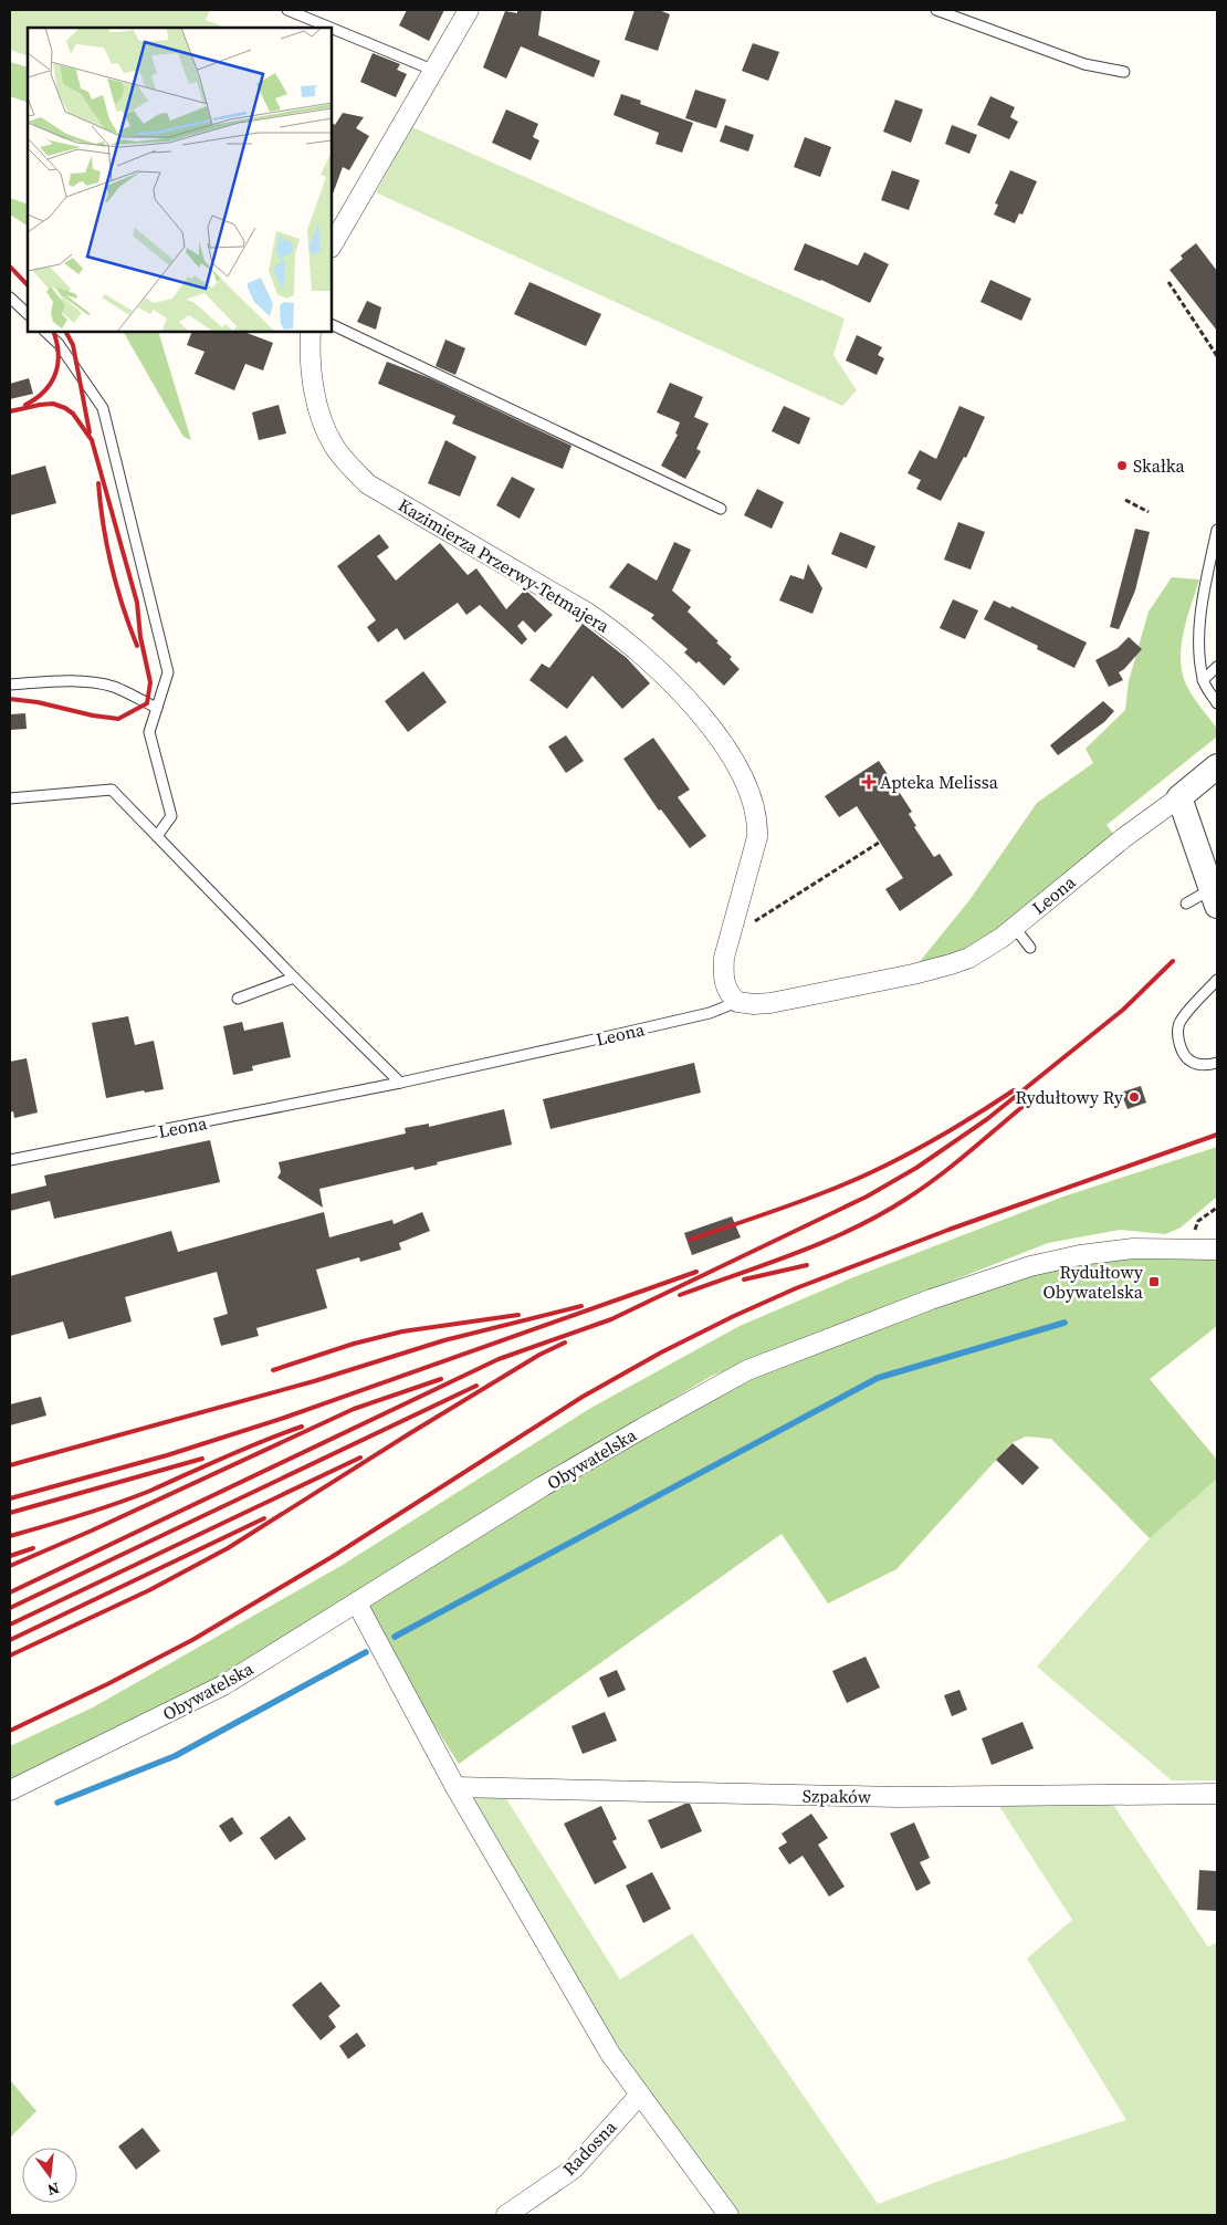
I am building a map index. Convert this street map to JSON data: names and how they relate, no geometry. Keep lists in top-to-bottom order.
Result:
{
  "streets": {
    "street": [
      "Kazimierza Przerwy-Tetmajera",
      "Leona",
      "Obywatelska",
      "Szpaków",
      "Radosna"
    ]
  },
  "crossings": [
    ["Kazimierza Przerwy-Tetmajera", "Leona"]
  ],
  "places": {
    "other": ["Skałka", "Rydułtowy Ry"],
    "health": ["Apteka Melissa"],
    "transit": ["Rydułtowy Obywatelska"]
  },
  "north": "bottom"
}
